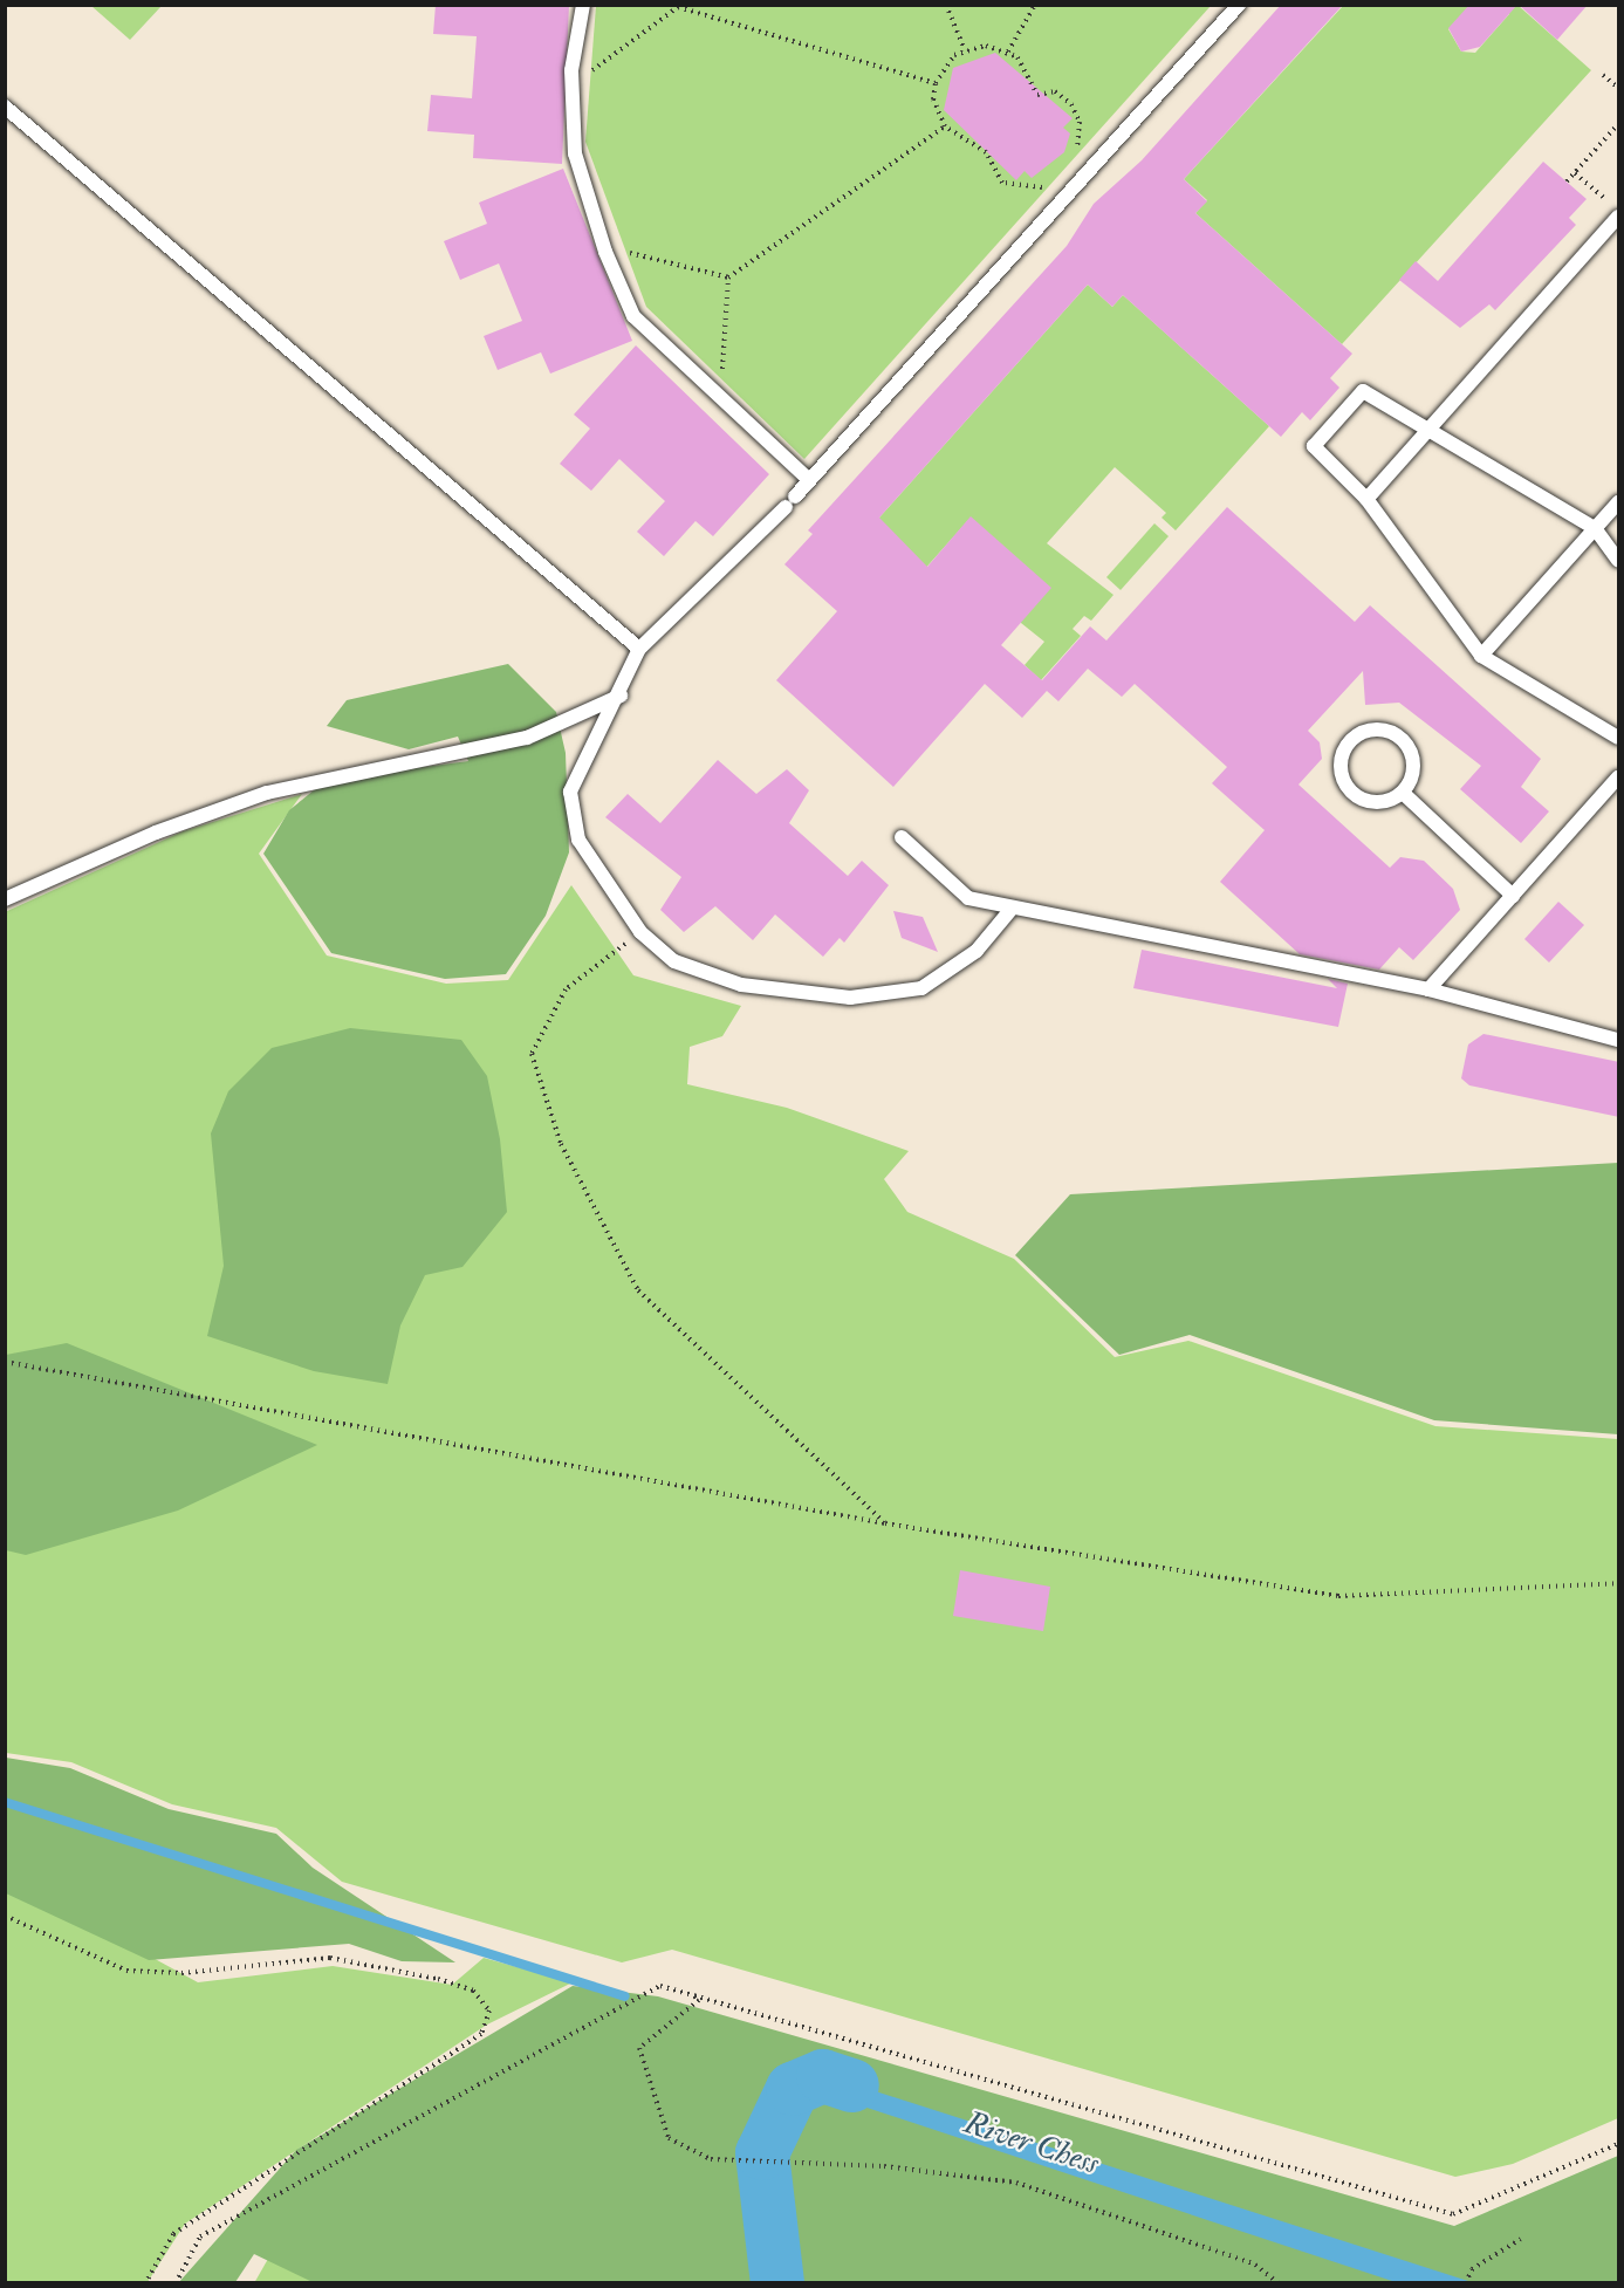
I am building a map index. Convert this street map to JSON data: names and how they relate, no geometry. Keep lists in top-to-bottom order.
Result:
{
  "water": ["River Chess"]
}
